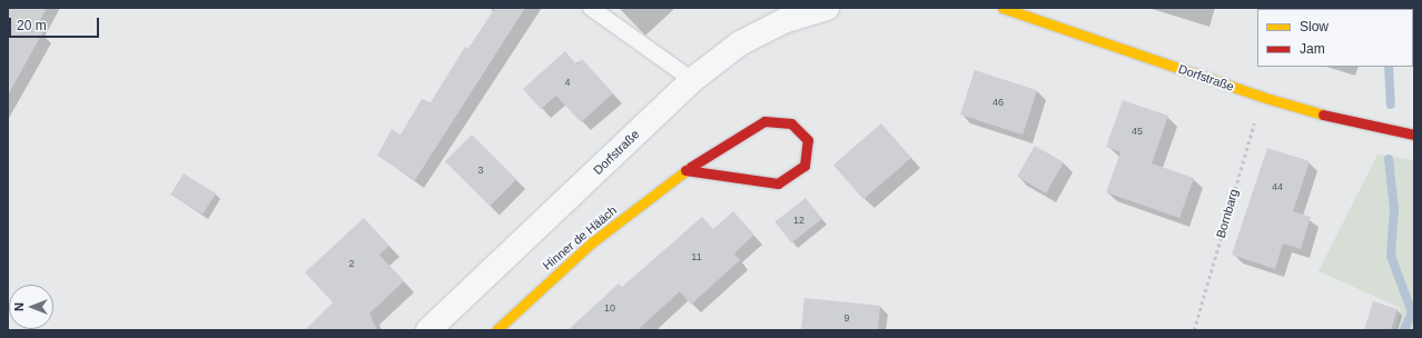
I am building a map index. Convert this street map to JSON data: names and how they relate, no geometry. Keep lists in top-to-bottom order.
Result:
{
  "streets": {
    "street": ["Dorfstraße", "Hinner de Hääch"],
    "path": ["Bornbarg"]
  },
  "crossings": [
    ["Dorfstraße", "Bornbarg"]
  ],
  "house_numbers": [
    "4",
    "46",
    "45",
    "3",
    "44",
    "12",
    "11",
    "2",
    "10",
    "9"
  ],
  "legend": ["Slow", "Jam"],
  "scale_bar": "20 m",
  "north": "left"
}
